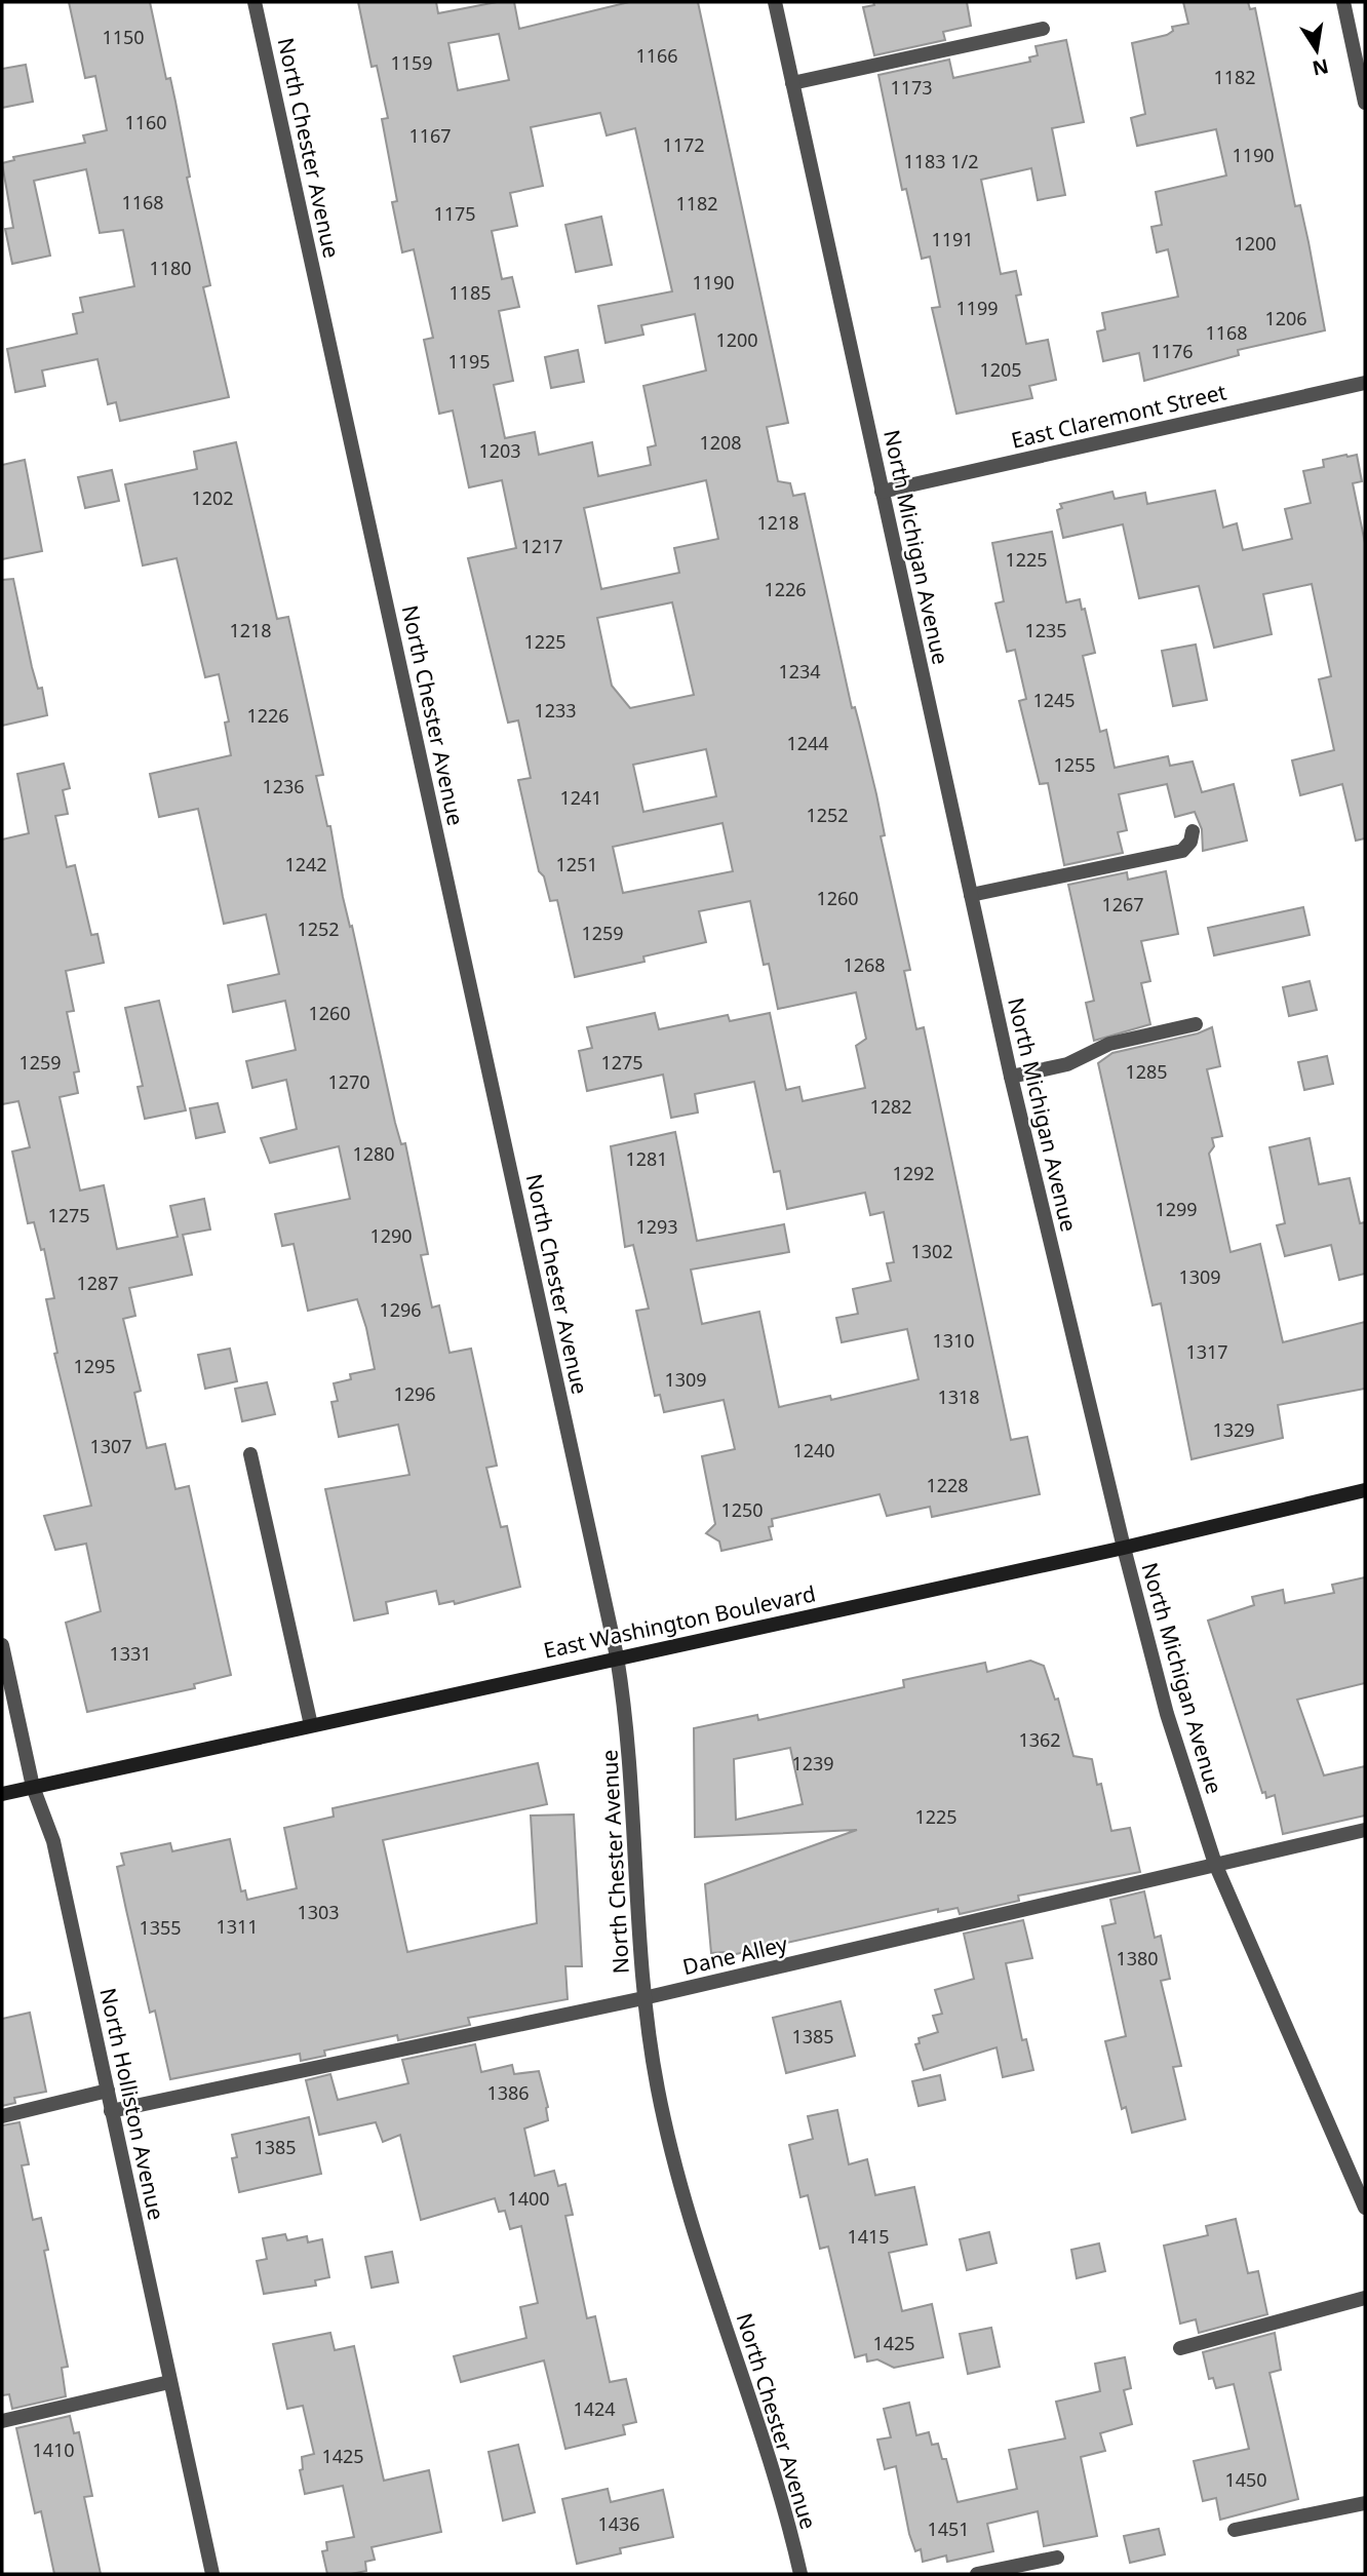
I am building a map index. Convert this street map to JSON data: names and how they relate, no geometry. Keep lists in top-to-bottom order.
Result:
{
  "streets": {
    "main road": ["East Washington Boulevard"],
    "street": [
      "North Chester Avenue",
      "East Claremont Street",
      "North Michigan Avenue",
      "Dane Alley",
      "North Holliston Avenue"
    ]
  },
  "crossings": [
    ["North Chester Avenue", "East Washington Boulevard"],
    ["North Chester Avenue", "Dane Alley"],
    ["East Claremont Street", "North Michigan Avenue"],
    ["North Michigan Avenue", "East Washington Boulevard"],
    ["North Michigan Avenue", "Dane Alley"],
    ["East Washington Boulevard", "North Holliston Avenue"],
    ["Dane Alley", "North Holliston Avenue"]
  ],
  "house_numbers": [
    "1150",
    "1166",
    "1159",
    "1182",
    "1173",
    "1160",
    "1167",
    "1172",
    "1190",
    "1183 1/2",
    "1168",
    "1182",
    "1175",
    "1191",
    "1200",
    "1180",
    "1190",
    "1185",
    "1199",
    "1206",
    "1168",
    "1200",
    "1176",
    "1195",
    "1205",
    "1208",
    "1203",
    "1202",
    "1218",
    "1217",
    "1225",
    "1226",
    "1218",
    "1235",
    "1225",
    "1234",
    "1245",
    "1233",
    "1226",
    "1244",
    "1255",
    "1236",
    "1241",
    "1252",
    "1242",
    "1251",
    "1260",
    "1267",
    "1252",
    "1259",
    "1268",
    "1260",
    "1259",
    "1275",
    "1285",
    "1270",
    "1282",
    "1280",
    "1281",
    "1292",
    "1299",
    "1275",
    "1293",
    "1290",
    "1302",
    "1309",
    "1287",
    "1296",
    "1310",
    "1317",
    "1295",
    "1309",
    "1296",
    "1318",
    "1329",
    "1307",
    "1240",
    "1228",
    "1250",
    "1331",
    "1362",
    "1239",
    "1225",
    "1303",
    "1311",
    "1355",
    "1380",
    "1385",
    "1386",
    "1385",
    "1400",
    "1415",
    "1425",
    "1424",
    "1410",
    "1425",
    "1450",
    "1436",
    "1451"
  ],
  "north": "bottom"
}
